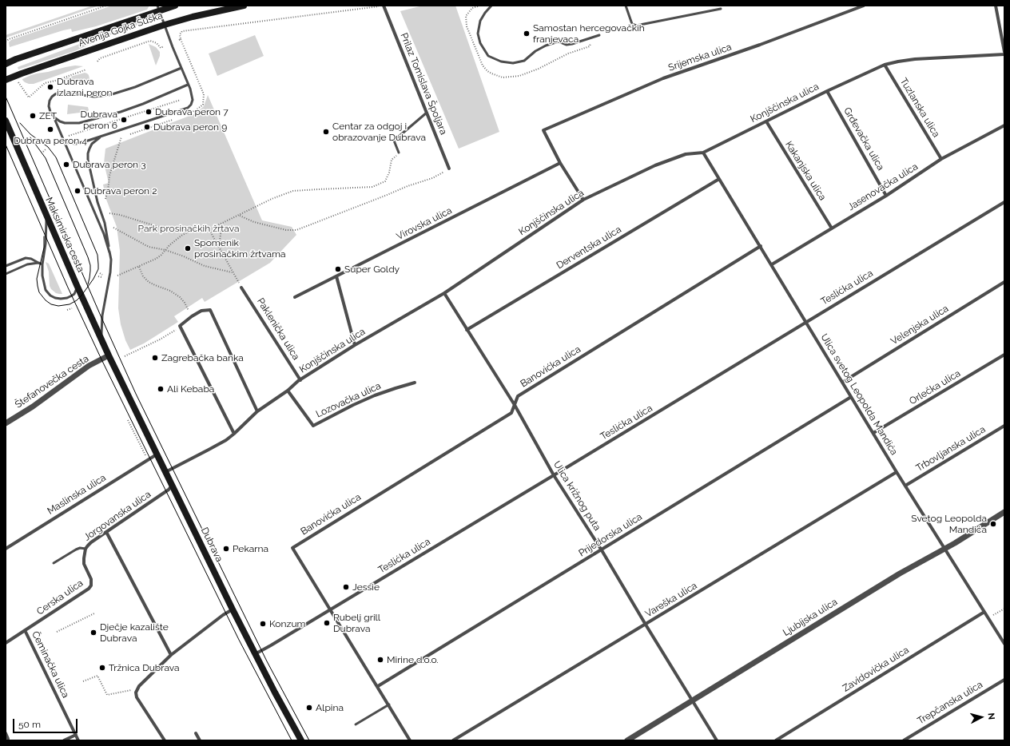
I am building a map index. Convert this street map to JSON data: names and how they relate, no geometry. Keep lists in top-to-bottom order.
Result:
{
  "streets": {
    "main road": ["Avenija Gojka Šuška", "Maksimirska cesta", "Dubrava"],
    "street": [
      "Srijemska ulica",
      "Prilaz Tomislava Špoljara",
      "Konjščinska ulica",
      "Tuzlanska ulica",
      "Grđevačka ulica",
      "Kakanjska ulica",
      "Jasenovačka ulica",
      "Virovska ulica",
      "Derventska ulica",
      "Teslićka ulica",
      "Velenjska ulica",
      "Paklenička ulica",
      "Banovićka ulica",
      "Štefanovečka cesta",
      "Orlečka ulica",
      "Ulica svetog Leopolda Mandića",
      "Lozovačka ulica",
      "Trbovljanska ulica",
      "Maslinska ulica",
      "Ulica križnog puta",
      "Jorgovanska ulica",
      "Prijedorska ulica",
      "Cerska ulica",
      "Vareška ulica",
      "Ljubijska ulica",
      "Čeminačka ulica",
      "Zavidovička ulica",
      "Trepčanska ulica"
    ]
  },
  "crossings": [
    ["Srijemska ulica", "Virovska ulica"],
    ["Konjščinska ulica", "Tuzlanska ulica"],
    ["Konjščinska ulica", "Grđevačka ulica"],
    ["Konjščinska ulica", "Kakanjska ulica"],
    ["Konjščinska ulica", "Paklenička ulica"],
    ["Konjščinska ulica", "Ulica svetog Leopolda Mandića"],
    ["Konjščinska ulica", "Lozovačka ulica"],
    ["Konjščinska ulica", "Ulica križnog puta"],
    ["Konjščinska ulica", "Dubrava"],
    ["Tuzlanska ulica", "Jasenovačka ulica"],
    ["Grđevačka ulica", "Jasenovačka ulica"],
    ["Kakanjska ulica", "Jasenovačka ulica"],
    ["Jasenovačka ulica", "Ulica svetog Leopolda Mandića"],
    ["Maksimirska cesta", "Štefanovečka cesta"],
    ["Maksimirska cesta", "Dubrava"],
    ["Derventska ulica", "Ulica svetog Leopolda Mandića"],
    ["Derventska ulica", "Ulica križnog puta"],
    ["Teslićka ulica", "Banovićka ulica"],
    ["Teslićka ulica", "Ulica svetog Leopolda Mandića"],
    ["Teslićka ulica", "Ulica križnog puta"],
    ["Teslićka ulica", "Dubrava"],
    ["Velenjska ulica", "Ulica svetog Leopolda Mandića"],
    ["Banovićka ulica", "Ulica svetog Leopolda Mandića"],
    ["Banovićka ulica", "Ulica križnog puta"],
    ["Štefanovečka cesta", "Dubrava"],
    ["Orlečka ulica", "Ulica svetog Leopolda Mandića"],
    ["Ulica svetog Leopolda Mandića", "Trbovljanska ulica"],
    ["Ulica svetog Leopolda Mandića", "Prijedorska ulica"],
    ["Ulica svetog Leopolda Mandića", "Vareška ulica"],
    ["Ulica svetog Leopolda Mandića", "Ljubijska ulica"],
    ["Ulica svetog Leopolda Mandića", "Zavidovička ulica"],
    ["Maslinska ulica", "Dubrava"],
    ["Ulica križnog puta", "Prijedorska ulica"],
    ["Ulica križnog puta", "Vareška ulica"],
    ["Ulica križnog puta", "Ljubijska ulica"],
    ["Jorgovanska ulica", "Dubrava"],
    ["Jorgovanska ulica", "Cerska ulica"],
    ["Cerska ulica", "Čeminačka ulica"]
  ],
  "parks": ["Park prosinačkih žrtava"],
  "places": [
    "Samostan hercegovačkih franjevaca",
    "Dubrava izlazni peron",
    "Dubrava peron 7",
    "ZET",
    "Dubrava peron 6",
    "Dubrava peron 9",
    "Dubrava peron 4",
    "Centar za odgoj i obrazovanje Dubrava",
    "Dubrava peron 3",
    "Dubrava peron 2",
    "Spomenik prosinačkim žrtvama",
    "Super Goldy",
    "Zagrebačka banka",
    "Ali Kebaba",
    "Svetog Leopolda Mandića",
    "Pekarna",
    "Jessie",
    "Rubelj grill Dubrava",
    "Konzum",
    "Dječje kazalište Dubrava",
    "Mirine d.o.o.",
    "Tržnica Dubrava",
    "Alpina"
  ],
  "scale_bar": "50 m",
  "north": "right"
}
